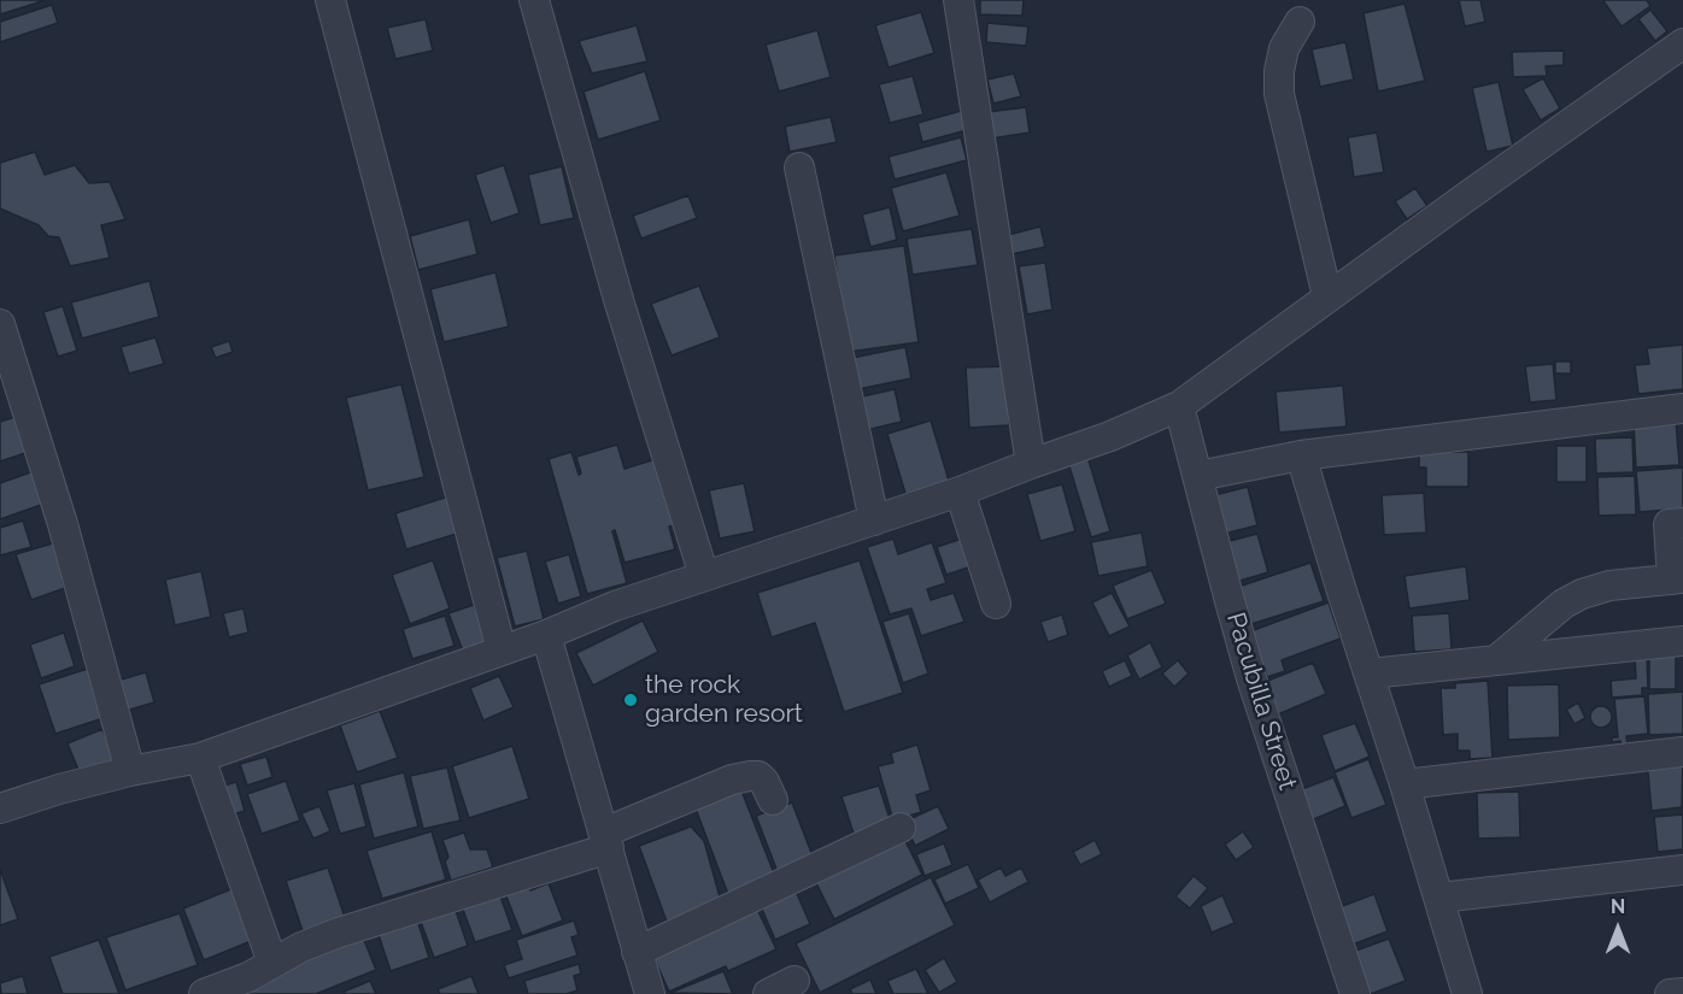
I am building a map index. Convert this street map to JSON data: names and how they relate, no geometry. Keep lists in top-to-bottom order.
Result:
{
  "streets": {
    "street": ["Pacubilla Street"]
  },
  "places": ["the rock garden resort"],
  "north": "top"
}
